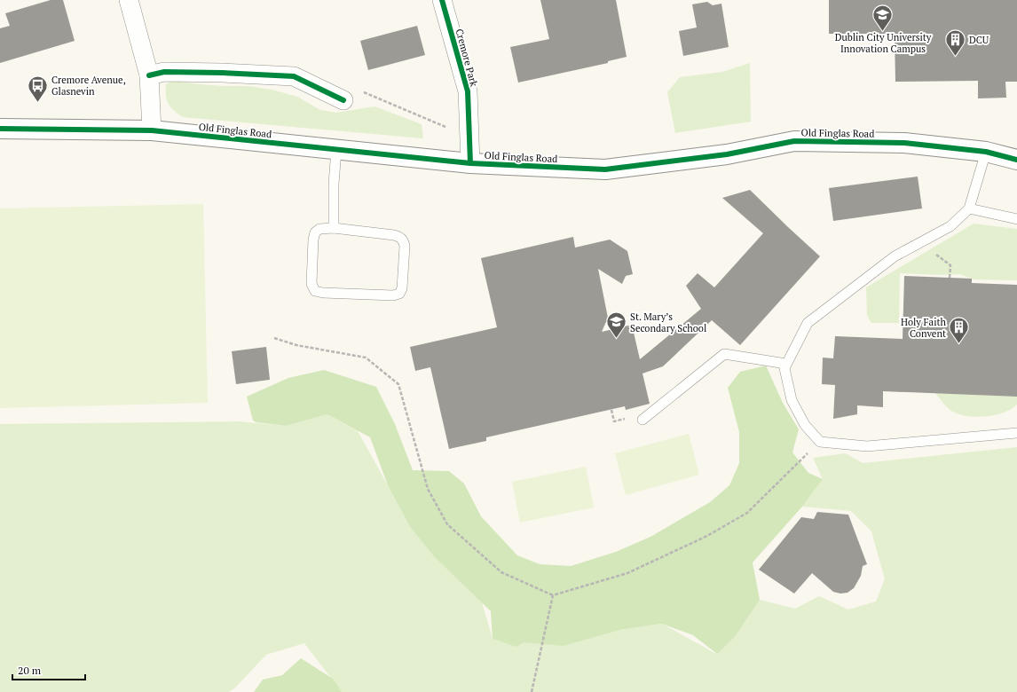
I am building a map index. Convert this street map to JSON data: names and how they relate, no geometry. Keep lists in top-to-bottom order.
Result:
{
  "streets": {
    "street": ["Cremore Park", "Old Finglas Road"]
  },
  "crossings": [
    ["Cremore Park", "Old Finglas Road"]
  ],
  "places": {
    "school or university": ["Dublin City University Innovation Campus", "St. Mary’s Secondary School"],
    "building": ["DCU", "Holy Faith Convent"],
    "bus stop": ["Cremore Avenue, Glasnevin"]
  },
  "scale_bar": "20 m"
}
